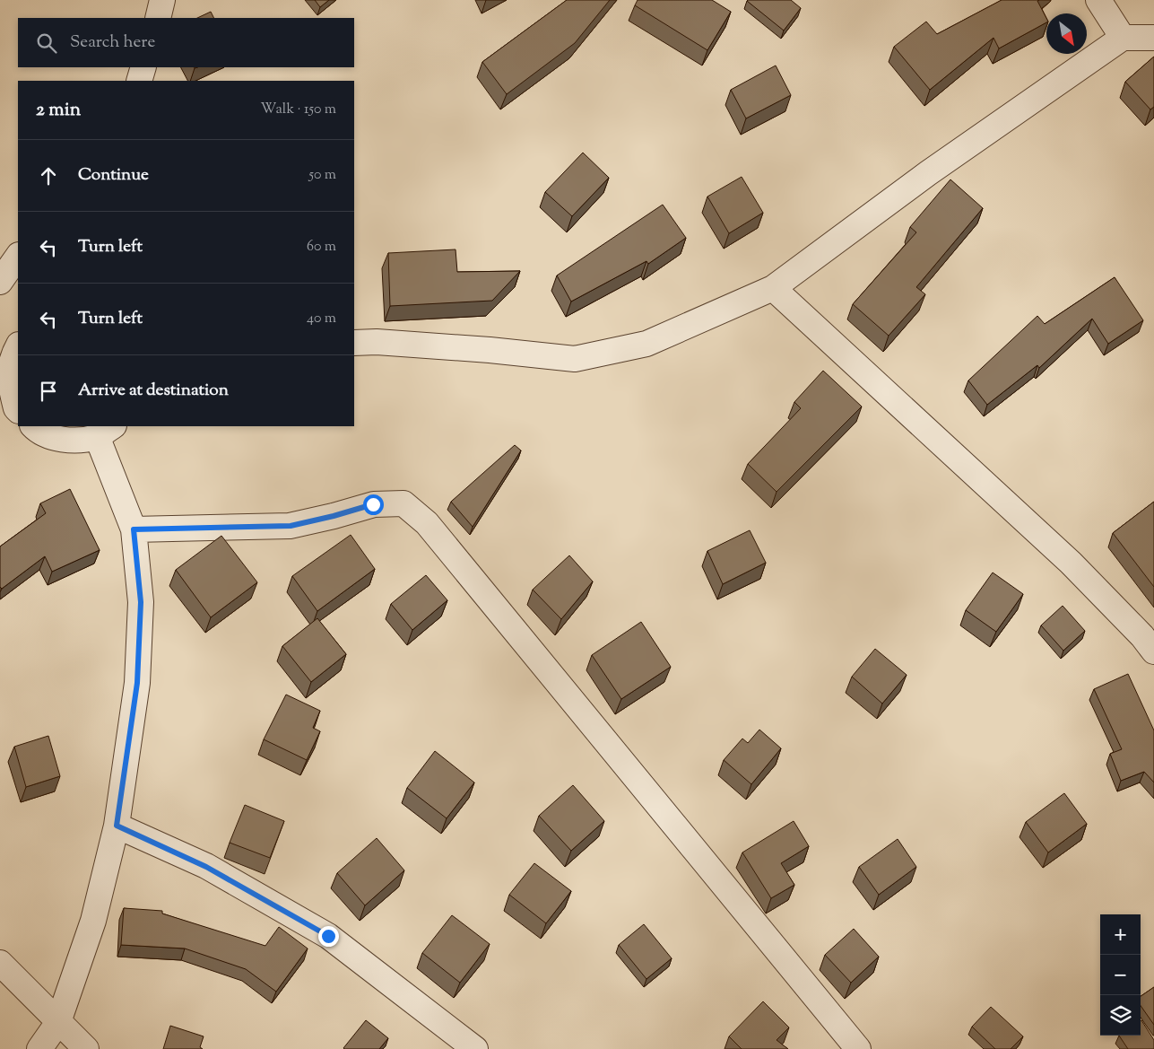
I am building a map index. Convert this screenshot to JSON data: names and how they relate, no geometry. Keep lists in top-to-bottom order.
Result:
{
  "north": "bottom right",
  "page": {
    "search": "Search here",
    "heading": ["2 min", "Walk · 150 m"],
    "list": [
      ["Continue", "50 m"],
      ["Turn left", "60 m"],
      ["Turn left", "40 m"],
      "Arrive at destination"
    ],
    "map_buttons": ["+", "−"]
  }
}
